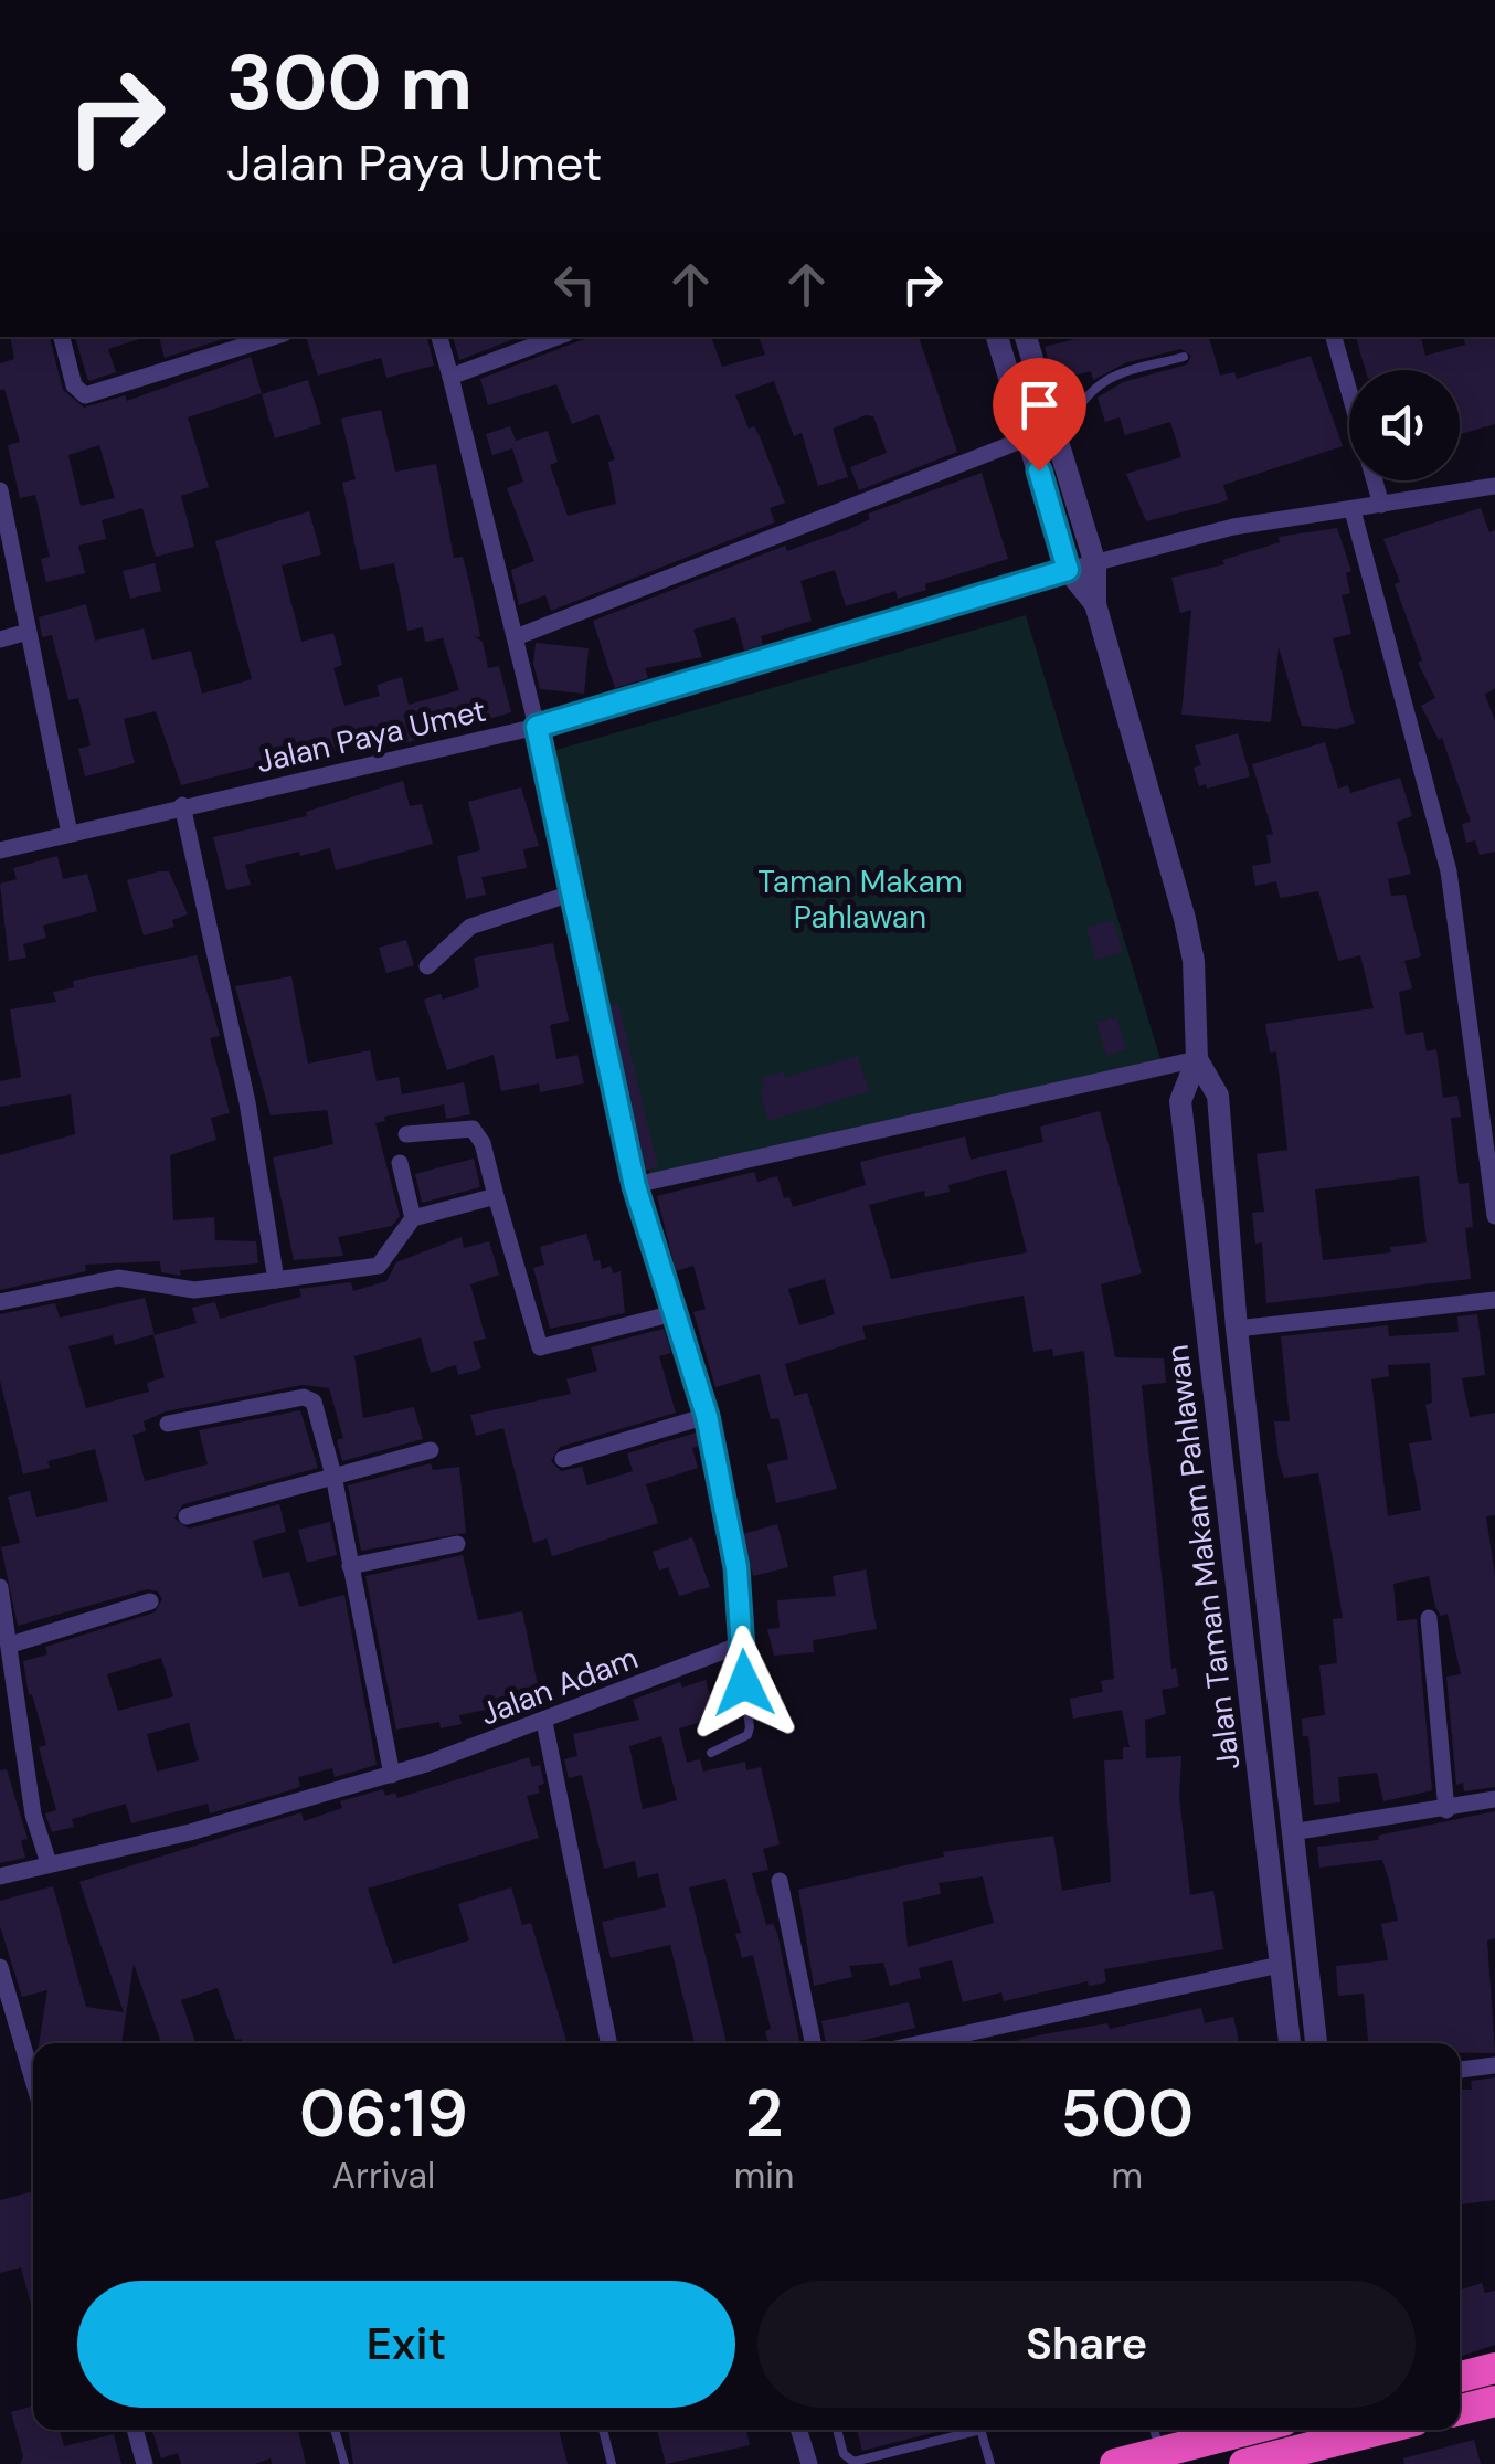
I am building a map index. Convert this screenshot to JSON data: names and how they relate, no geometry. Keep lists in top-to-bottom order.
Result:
{
  "streets": {
    "street": ["Jalan Paya Umet", "Jalan Taman Makam Pahlawan", "Jalan Adam"]
  },
  "crossings": [
    ["Jalan Paya Umet", "Jalan Taman Makam Pahlawan"]
  ],
  "parks": ["Taman Makam Pahlawan"],
  "page": {
    "turn": ["300 m", "Jalan Paya Umet"],
    "eta": [
      "06:19",
      "Arrival",
      "2",
      "min",
      "500",
      "m"
    ],
    "buttons": ["Exit", "Share"]
  }
}
